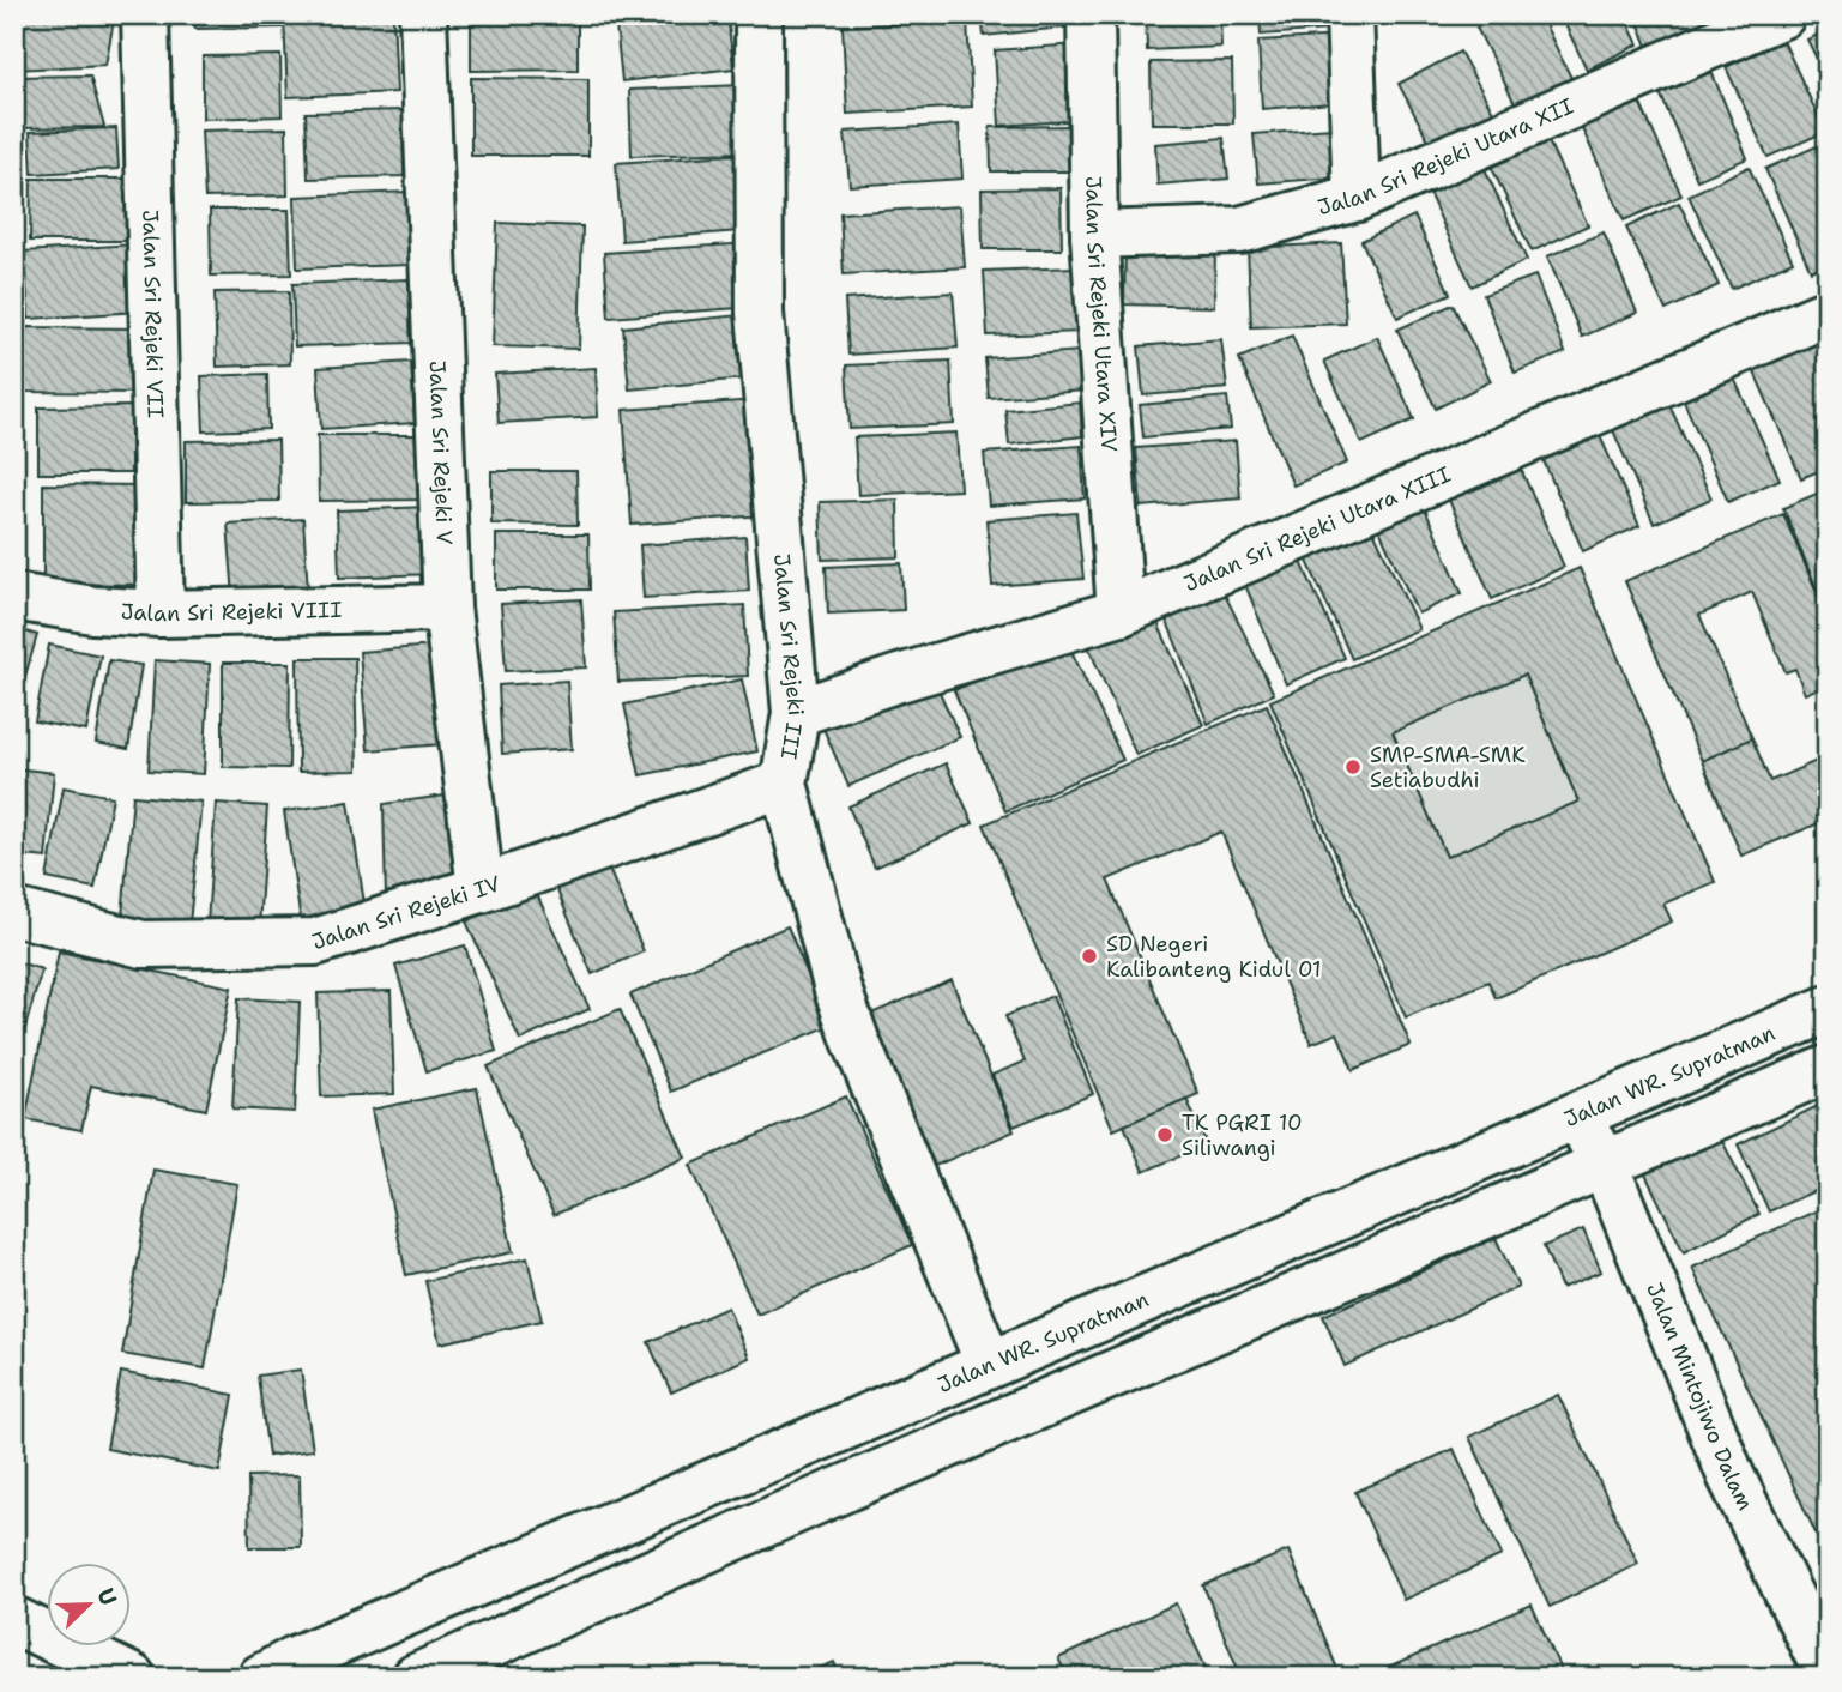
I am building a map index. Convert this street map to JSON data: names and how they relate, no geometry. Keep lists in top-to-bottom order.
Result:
{
  "streets": {
    "street": [
      "Jalan Sri Rejeki Utara XII",
      "Jalan Sri Rejeki VII",
      "Jalan Sri Rejeki Utara XIV",
      "Jalan Sri Rejeki V",
      "Jalan Sri Rejeki Utara XIII",
      "Jalan Sri Rejeki VIII",
      "Jalan Sri Rejeki III",
      "Jalan Sri Rejeki IV",
      "Jalan WR. Supratman",
      "Jalan Mintojiwo Dalam"
    ]
  },
  "crossings": [
    ["Jalan Sri Rejeki Utara XII", "Jalan Sri Rejeki Utara XIV"],
    ["Jalan Sri Rejeki VII", "Jalan Sri Rejeki VIII"],
    ["Jalan Sri Rejeki Utara XIV", "Jalan Sri Rejeki Utara XIII"],
    ["Jalan Sri Rejeki V", "Jalan Sri Rejeki VIII"],
    ["Jalan Sri Rejeki V", "Jalan Sri Rejeki IV"],
    ["Jalan Sri Rejeki Utara XIII", "Jalan Sri Rejeki III"],
    ["Jalan Sri Rejeki III", "Jalan Sri Rejeki IV"],
    ["Jalan Sri Rejeki III", "Jalan WR. Supratman"],
    ["Jalan WR. Supratman", "Jalan Mintojiwo Dalam"]
  ],
  "places": ["SMP-SMA-SMK Setiabudhi", "SD Negeri Kalibanteng Kidul 01", "TK PGRI 10 Siliwangi"],
  "north": "top right"
}
